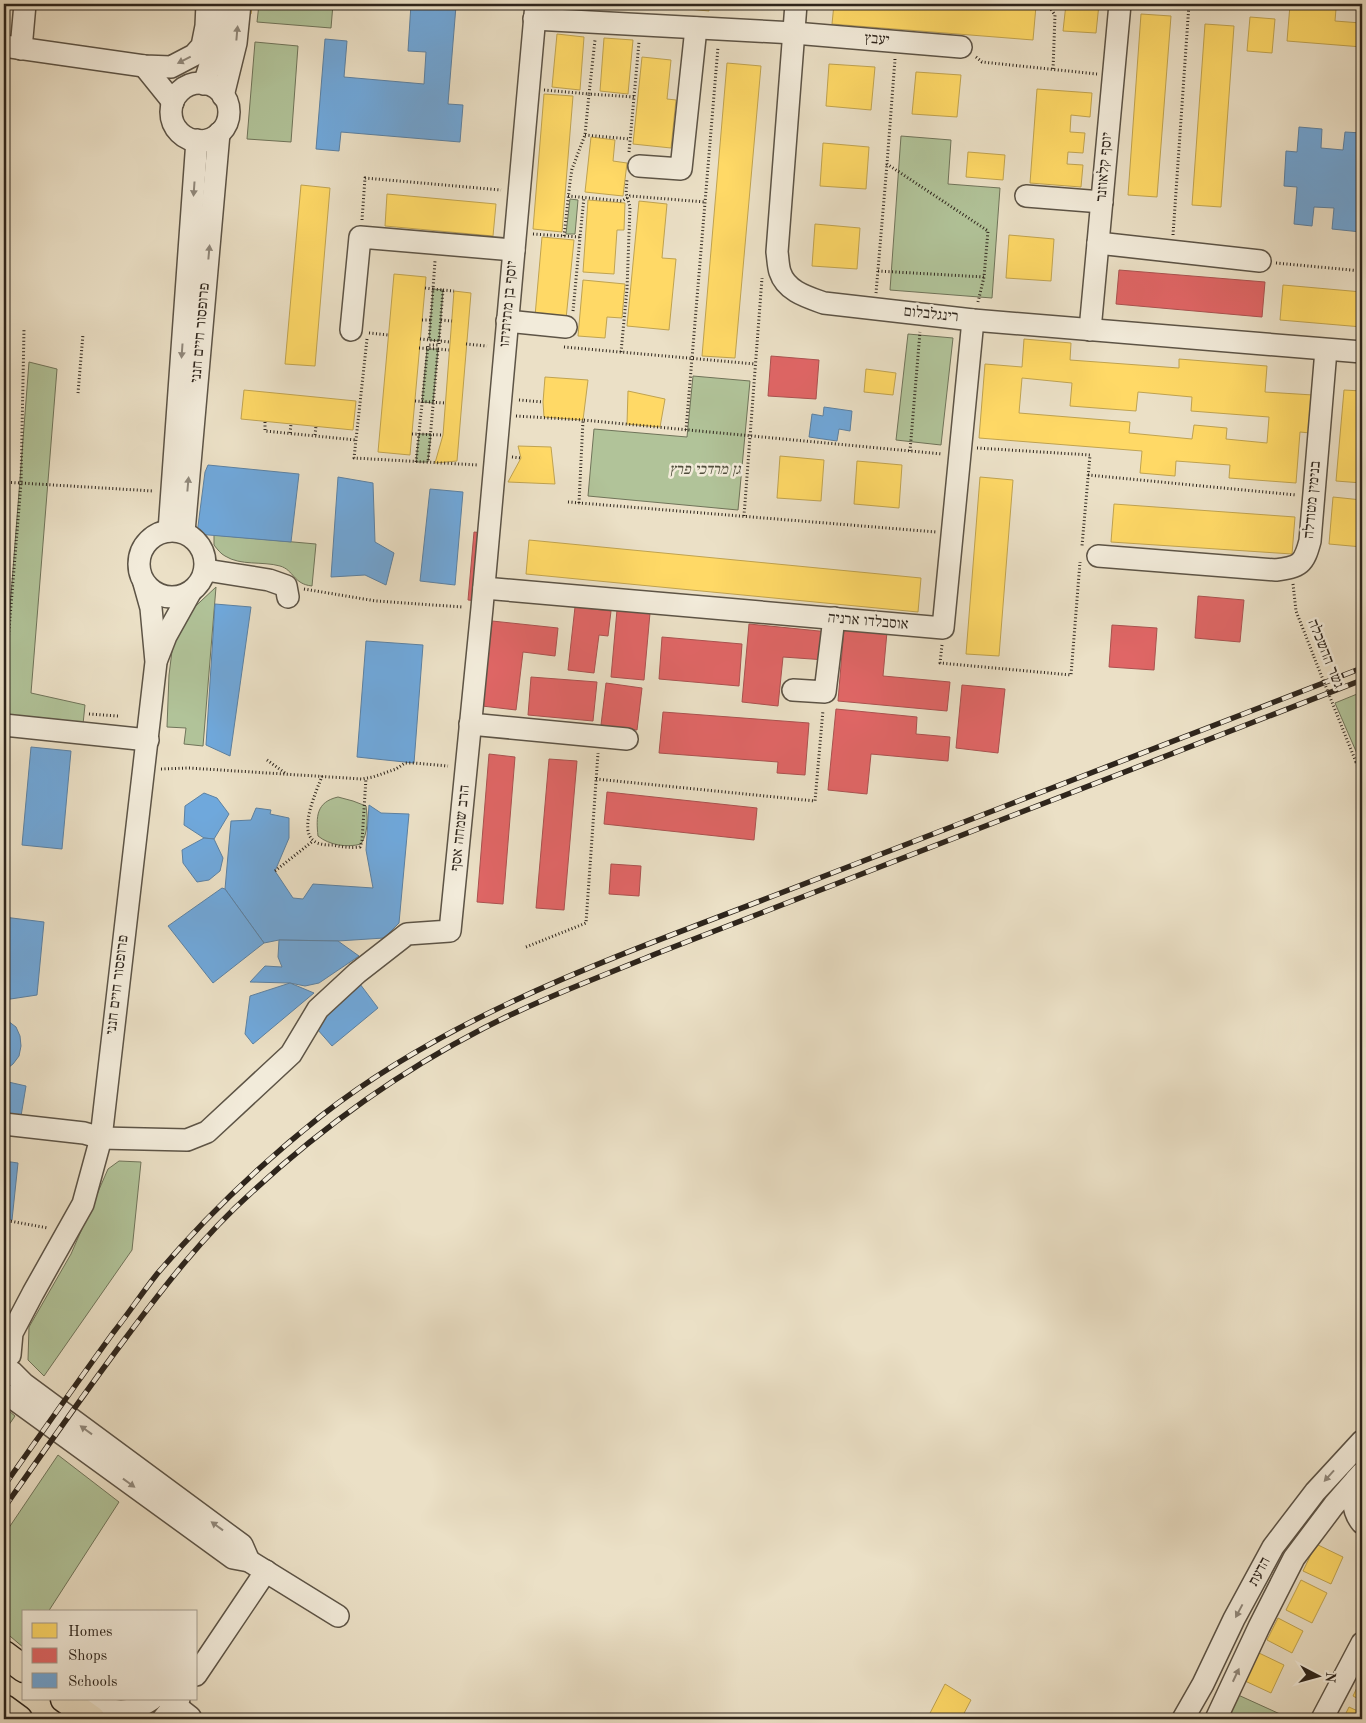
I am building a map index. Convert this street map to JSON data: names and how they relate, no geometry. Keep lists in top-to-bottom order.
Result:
{
  "streets": {
    "street": [
      "יעבץ",
      "יוסף קלאוזנר",
      "יוסף בן מתיתיהו",
      "רינגלבלום",
      "פרופסור חיים חנני",
      "בנימין מטודלה",
      "אוסבלדו ארניה",
      "הרב שמחה אסף",
      "הדעת"
    ],
    "path": ["גשר ההשכלה"]
  },
  "crossings": [
    ["יעבץ", "יוסף בן מתיתיהו"],
    ["יעבץ", "רינגלבלום"],
    ["יוסף קלאוזנר", "רינגלבלום"],
    ["יוסף בן מתיתיהו", "רינגלבלום"],
    ["יוסף בן מתיתיהו", "אוסבלדו ארניה"],
    ["יוסף בן מתיתיהו", "הרב שמחה אסף"],
    ["רינגלבלום", "בנימין מטודלה"],
    ["רינגלבלום", "אוסבלדו ארניה"],
    ["פרופסור חיים חנני", "הרב שמחה אסף"],
    ["אוסבלדו ארניה", "הרב שמחה אסף"]
  ],
  "parks": ["גן מרדכי פרץ"],
  "legend": ["Homes", "Shops", "Schools"],
  "north": "right"
}
